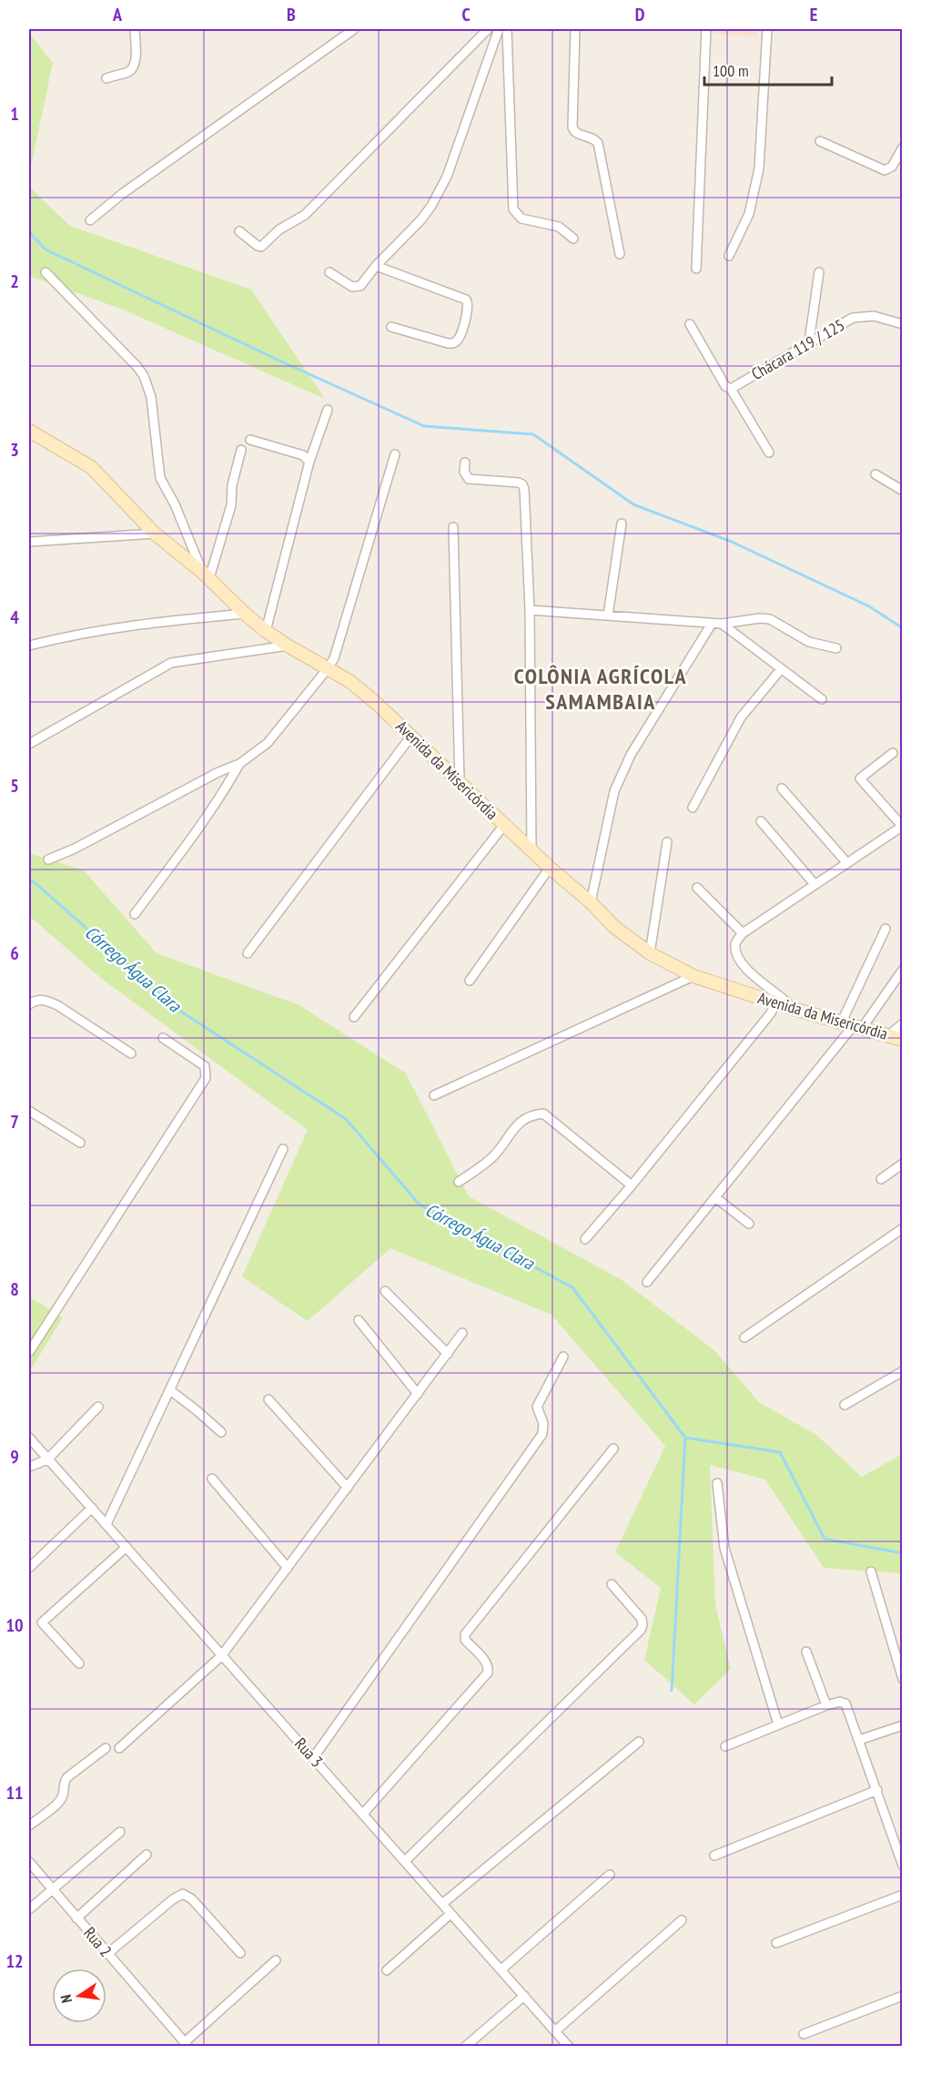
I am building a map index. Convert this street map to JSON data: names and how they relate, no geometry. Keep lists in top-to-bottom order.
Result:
{
  "streets": {
    "street": [
      "Chácara 119 / 125",
      "Avenida da Misericórdia",
      "Rua 3",
      "Rua 2"
    ]
  },
  "districts": ["COLÔNIA AGRÍCOLA SAMAMBAIA"],
  "water": ["Córrego Água Clara"],
  "scale_bar": "100 m",
  "north": "left",
  "grid": {
    "columns": [
      "A",
      "B",
      "C",
      "D",
      "E"
    ],
    "rows": [
      "1",
      "2",
      "3",
      "4",
      "5",
      "6",
      "7",
      "8",
      "9",
      "10",
      "11",
      "12"
    ]
  }
}
